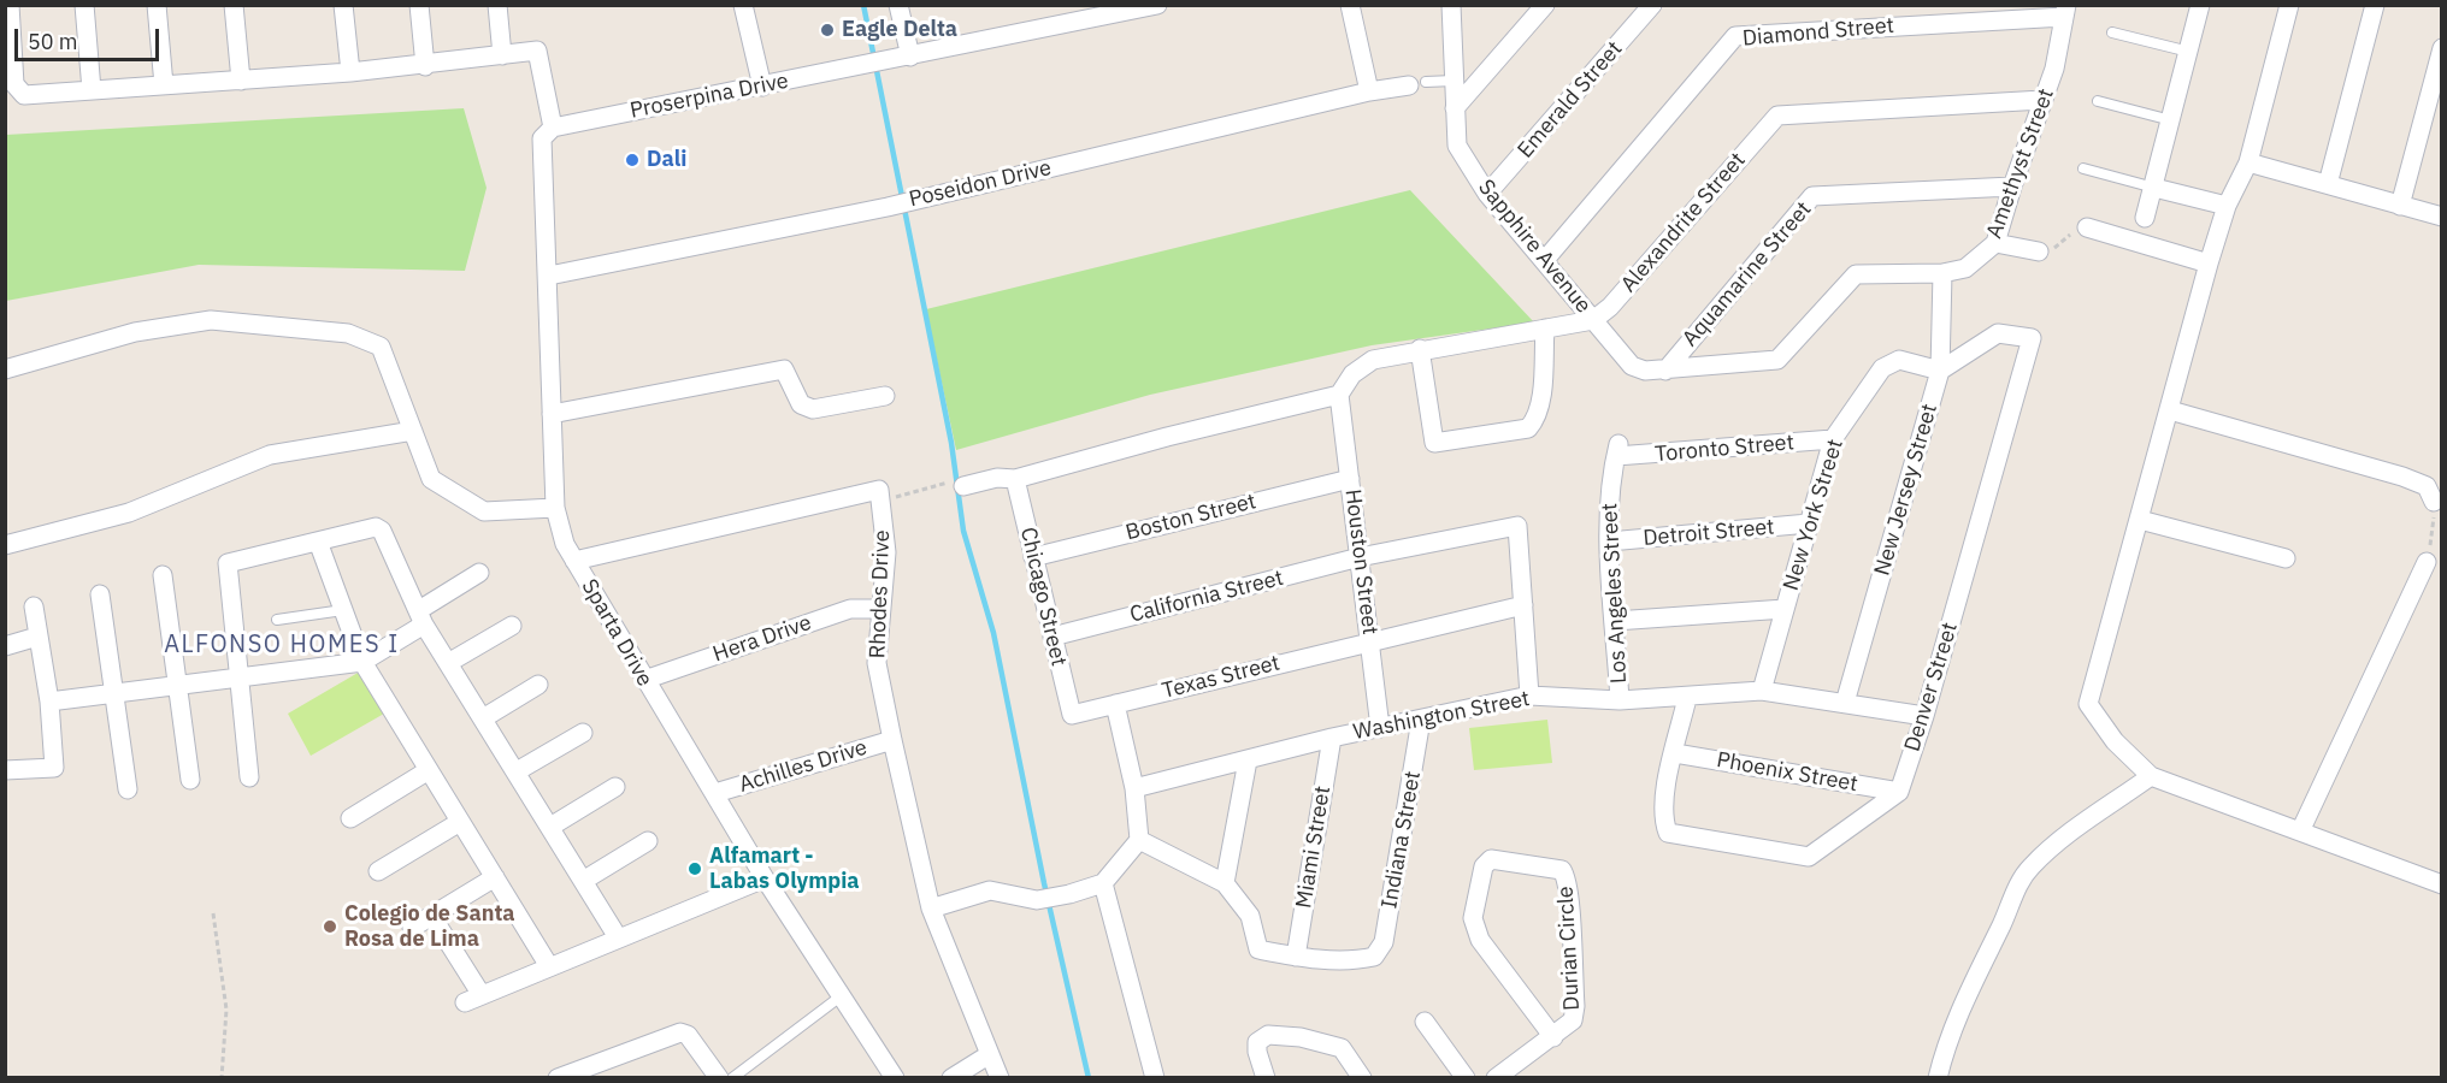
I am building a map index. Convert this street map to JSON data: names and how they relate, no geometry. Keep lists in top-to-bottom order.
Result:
{
  "streets": {
    "street": [
      "Diamond Street",
      "Proserpina Drive",
      "Emerald Street",
      "Amethyst Street",
      "Poseidon Drive",
      "Alexandrite Street",
      "Sapphire Avenue",
      "Aquamarine Street",
      "Toronto Street",
      "New Jersey Street",
      "New York Street",
      "Boston Street",
      "Detroit Street",
      "Houston Street",
      "Los Angeles Street",
      "Rhodes Drive",
      "Chicago Street",
      "California Street",
      "Sparta Drive",
      "Hera Drive",
      "Texas Street",
      "Denver Street",
      "Washington Street",
      "Achilles Drive",
      "Phoenix Street",
      "Indiana Street",
      "Miami Street",
      "Durian Circle"
    ]
  },
  "crossings": [
    ["Diamond Street", "Amethyst Street"],
    ["Diamond Street", "Sapphire Avenue"],
    ["Proserpina Drive", "Sparta Drive"],
    ["Emerald Street", "Sapphire Avenue"],
    ["Amethyst Street", "Alexandrite Street"],
    ["Amethyst Street", "Sapphire Avenue"],
    ["Amethyst Street", "Aquamarine Street"],
    ["Amethyst Street", "New Jersey Street"],
    ["Poseidon Drive", "Sparta Drive"],
    ["Alexandrite Street", "Sapphire Avenue"],
    ["Toronto Street", "New York Street"],
    ["Toronto Street", "Los Angeles Street"],
    ["New Jersey Street", "New York Street"],
    ["New Jersey Street", "Denver Street"],
    ["New Jersey Street", "Washington Street"],
    ["New York Street", "Detroit Street"],
    ["New York Street", "Denver Street"],
    ["New York Street", "Washington Street"],
    ["Boston Street", "Houston Street"],
    ["Boston Street", "Chicago Street"],
    ["Detroit Street", "Los Angeles Street"],
    ["Houston Street", "California Street"],
    ["Houston Street", "Texas Street"],
    ["Houston Street", "Washington Street"],
    ["Los Angeles Street", "Washington Street"],
    ["Rhodes Drive", "Sparta Drive"],
    ["Rhodes Drive", "Hera Drive"],
    ["Rhodes Drive", "Achilles Drive"],
    ["Chicago Street", "California Street"],
    ["Chicago Street", "Texas Street"],
    ["California Street", "Texas Street"],
    ["Sparta Drive", "Hera Drive"],
    ["Sparta Drive", "Achilles Drive"],
    ["Denver Street", "Washington Street"],
    ["Denver Street", "Phoenix Street"],
    ["Washington Street", "Indiana Street"],
    ["Washington Street", "Miami Street"],
    ["Indiana Street", "Miami Street"]
  ],
  "districts": ["ALFONSO HOMES I"],
  "places": [
    "Eagle Delta",
    "Dali",
    "Alfamart - Labas Olympia",
    "Colegio de Santa Rosa de Lima"
  ],
  "scale_bar": "50 m"
}
